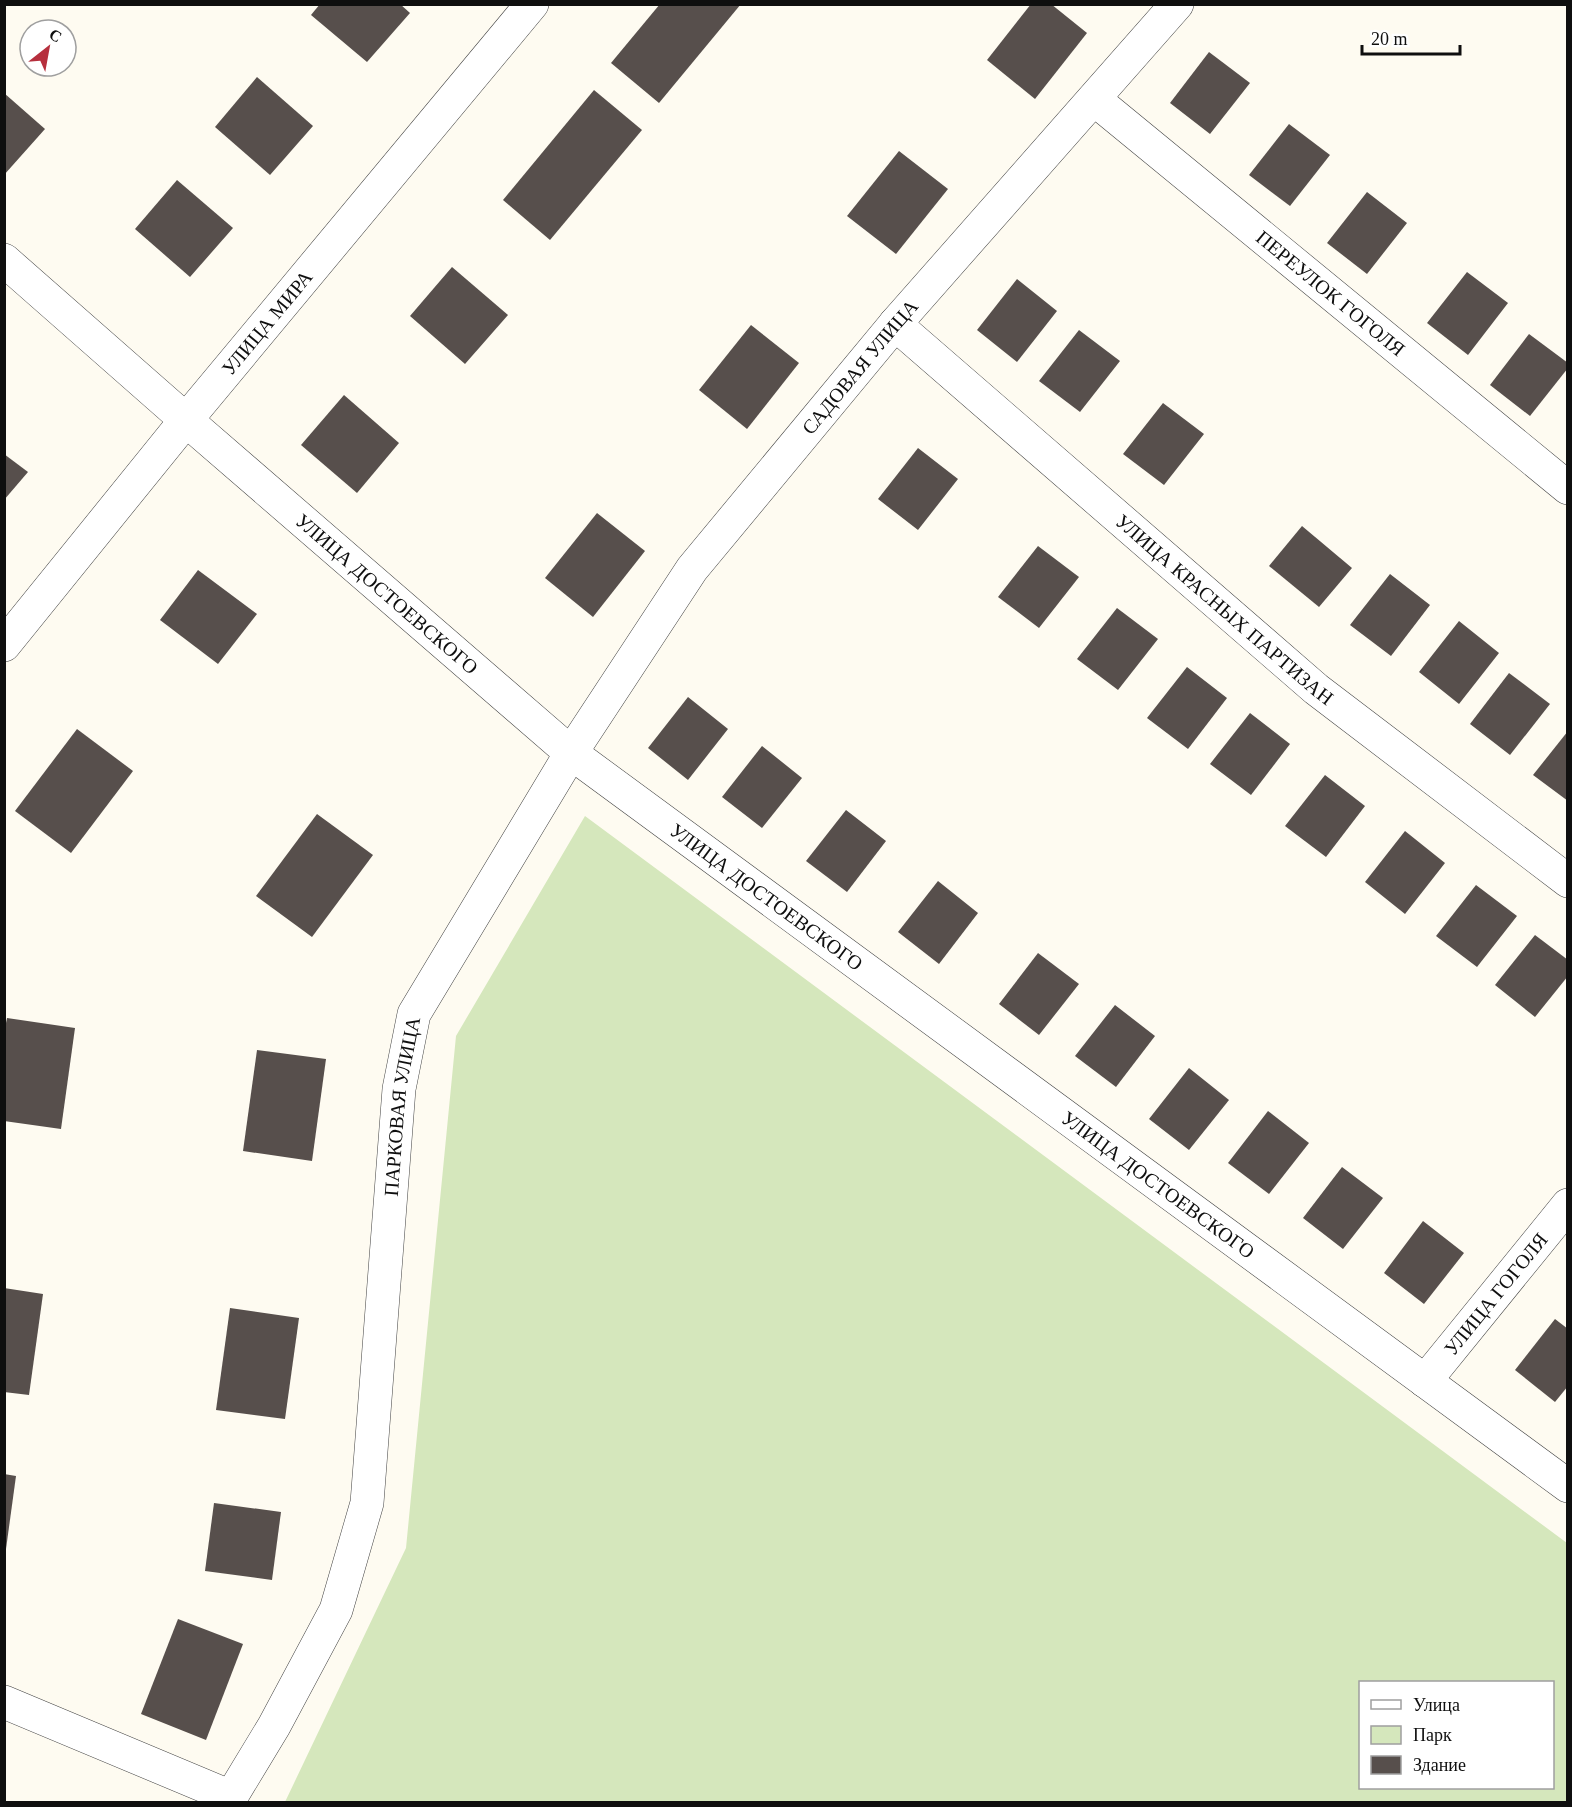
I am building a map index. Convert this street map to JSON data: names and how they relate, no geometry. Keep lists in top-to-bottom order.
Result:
{
  "streets": {
    "street": [
      "ПЕРЕУЛОК ГОГОЛЯ",
      "УЛИЦА МИРА",
      "САДОВАЯ УЛИЦА",
      "УЛИЦА ДОСТОЕВСКОГО",
      "УЛИЦА КРАСНЫХ ПАРТИЗАН",
      "ПАРКОВАЯ УЛИЦА",
      "УЛИЦА ГОГОЛЯ"
    ]
  },
  "crossings": [
    ["ПЕРЕУЛОК ГОГОЛЯ", "САДОВАЯ УЛИЦА"],
    ["УЛИЦА МИРА", "УЛИЦА ДОСТОЕВСКОГО"],
    ["САДОВАЯ УЛИЦА", "УЛИЦА ДОСТОЕВСКОГО"],
    ["САДОВАЯ УЛИЦА", "УЛИЦА КРАСНЫХ ПАРТИЗАН"],
    ["САДОВАЯ УЛИЦА", "ПАРКОВАЯ УЛИЦА"],
    ["УЛИЦА ДОСТОЕВСКОГО", "ПАРКОВАЯ УЛИЦА"],
    ["УЛИЦА ДОСТОЕВСКОГО", "УЛИЦА ГОГОЛЯ"]
  ],
  "legend": ["Улица", "Парк", "Здание"],
  "scale_bar": "20 m",
  "north": "top right"
}
